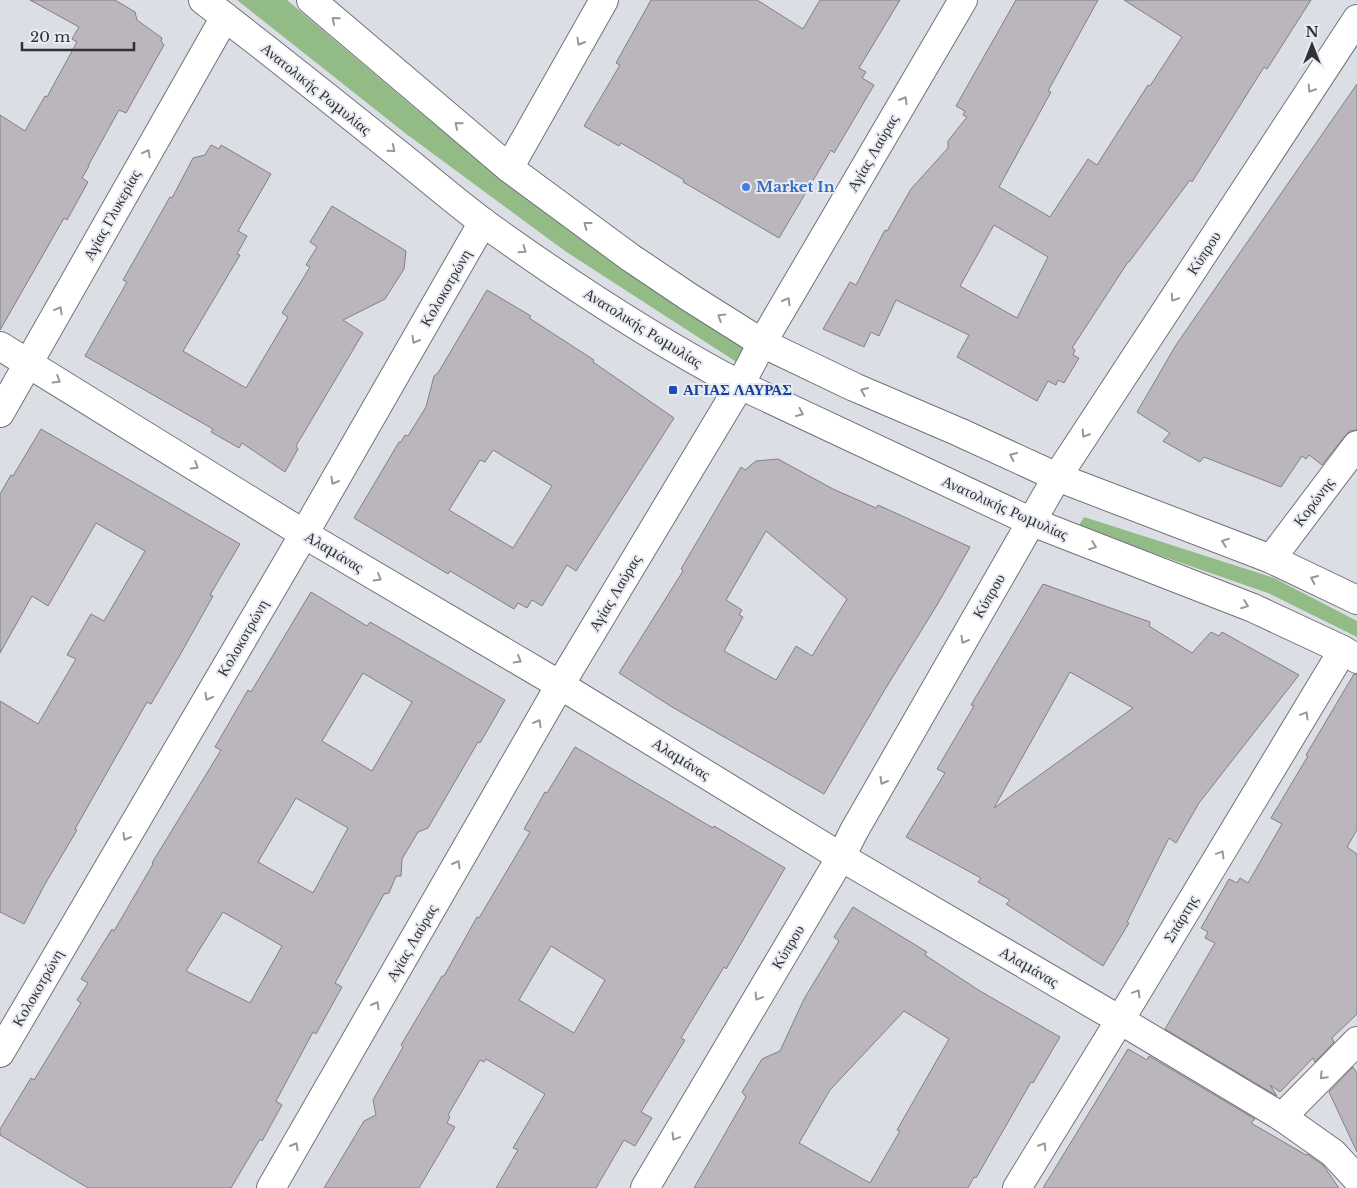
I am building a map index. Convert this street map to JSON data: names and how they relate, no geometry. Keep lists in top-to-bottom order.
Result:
{
  "streets": {
    "street": [
      "Ανατολικής Ρωμυλίας",
      "Αγίας Λαύρας",
      "Αγίας Γλυκερίας",
      "Κύπρου",
      "Κολοκοτρώνη",
      "Κορώνης",
      "Αλαμάνας",
      "Σπάρτης"
    ]
  },
  "crossings": [
    ["Ανατολικής Ρωμυλίας", "Αγίας Λαύρας"],
    ["Ανατολικής Ρωμυλίας", "Αγίας Γλυκερίας"],
    ["Ανατολικής Ρωμυλίας", "Κύπρου"],
    ["Ανατολικής Ρωμυλίας", "Κολοκοτρώνη"],
    ["Ανατολικής Ρωμυλίας", "Σπάρτης"],
    ["Αγίας Λαύρας", "Αλαμάνας"],
    ["Αγίας Γλυκερίας", "Αλαμάνας"],
    ["Κύπρου", "Αλαμάνας"],
    ["Κολοκοτρώνη", "Αλαμάνας"],
    ["Αλαμάνας", "Σπάρτης"]
  ],
  "one_way": [
    "Αγίας Λαύρας",
    "Αγίας Γλυκερίας",
    "Κύπρου",
    "Κολοκοτρώνη",
    "Αλαμάνας",
    "Σπάρτης"
  ],
  "places": {
    "other": ["Market In"],
    "transit": ["ΑΓΙΑΣ ΛΑΥΡΑΣ"]
  },
  "scale_bar": "20 m",
  "north": "top"
}
